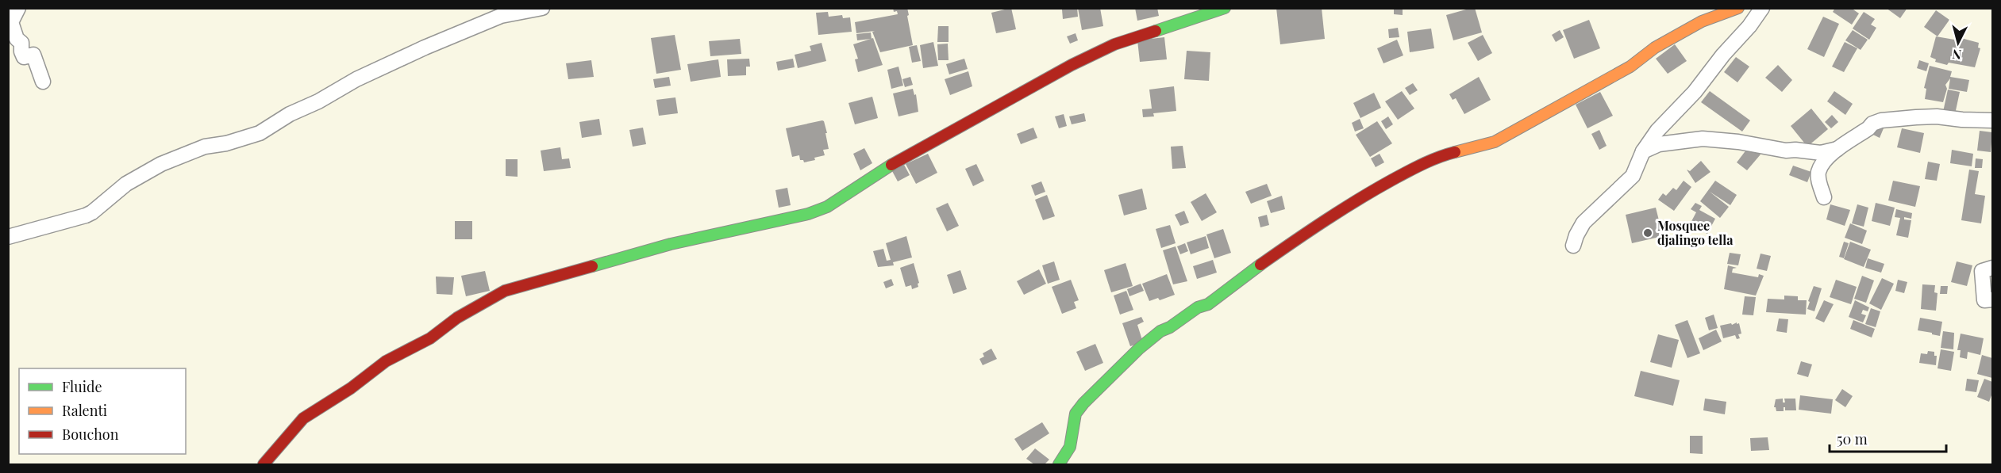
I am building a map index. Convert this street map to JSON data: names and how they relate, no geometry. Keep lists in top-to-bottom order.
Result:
{
  "places": ["Mosquee djalingo tella"],
  "legend": ["Fluide", "Ralenti", "Bouchon"],
  "scale_bar": "50 m",
  "north": "bottom"
}
